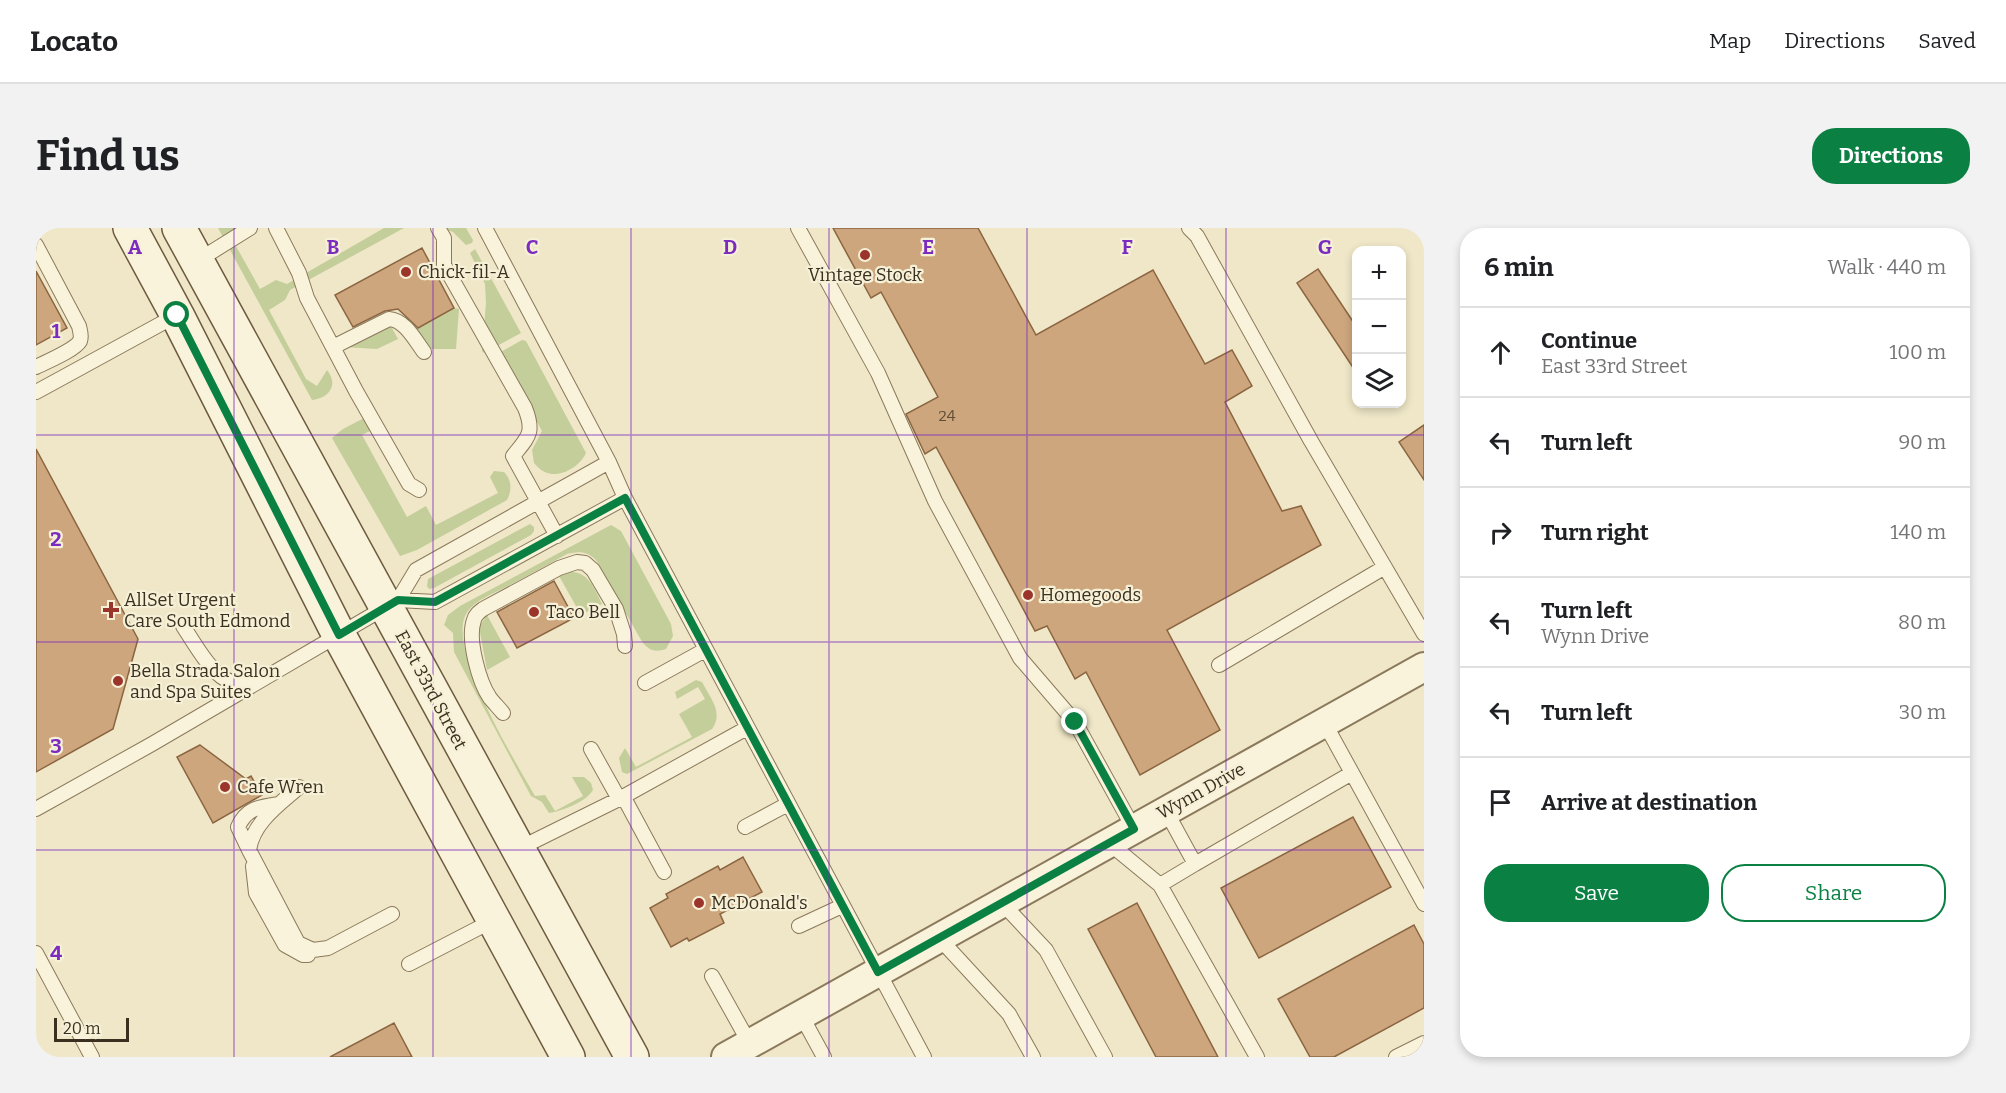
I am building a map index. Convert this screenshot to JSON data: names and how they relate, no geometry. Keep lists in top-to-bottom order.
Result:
{
  "streets": {
    "main road": ["East 33rd Street"],
    "street": ["Wynn Drive"]
  },
  "places": {
    "other": [
      "Vintage Stock",
      "Chick-fil-A",
      "Homegoods",
      "Taco Bell",
      "Bella Strada Salon and Spa Suites",
      "Cafe Wren",
      "McDonald's"
    ],
    "health": ["AllSet Urgent Care South Edmond"]
  },
  "house_numbers": ["24"],
  "scale_bar": "20 m",
  "page": {
    "header": "Locato",
    "nav": ["Map", "Directions", "Saved"],
    "buttons": [
      "Directions",
      ["Save", "Share"]
    ],
    "title": "Find us",
    "heading": ["6 min", "Walk · 440 m"],
    "map_buttons": ["+", "−"],
    "list": [
      ["Continue", "East 33rd Street", "100 m"],
      ["Turn left", "90 m"],
      ["Turn right", "140 m"],
      ["Turn left", "Wynn Drive", "80 m"],
      ["Turn left", "30 m"],
      "Arrive at destination"
    ],
    "scale": "20 m"
  },
  "grid": {
    "columns": [
      "A",
      "B",
      "C",
      "D",
      "E",
      "F",
      "G"
    ],
    "rows": [
      "1",
      "2",
      "3",
      "4"
    ]
  }
}
